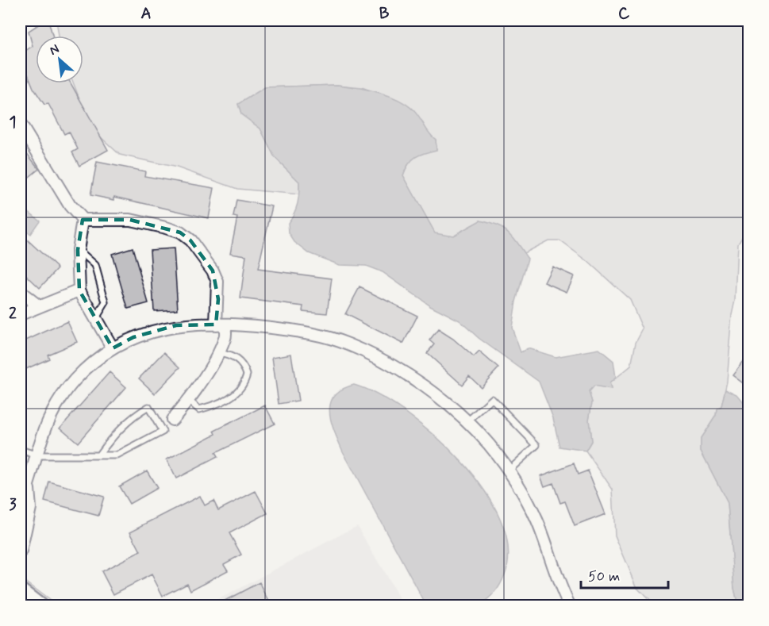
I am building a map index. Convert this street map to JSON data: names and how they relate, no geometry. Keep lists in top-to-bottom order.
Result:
{
  "scale_bar": "50 m",
  "north": "top left",
  "grid": {
    "columns": ["A", "B", "C"],
    "rows": ["1", "2", "3"]
  }
}
